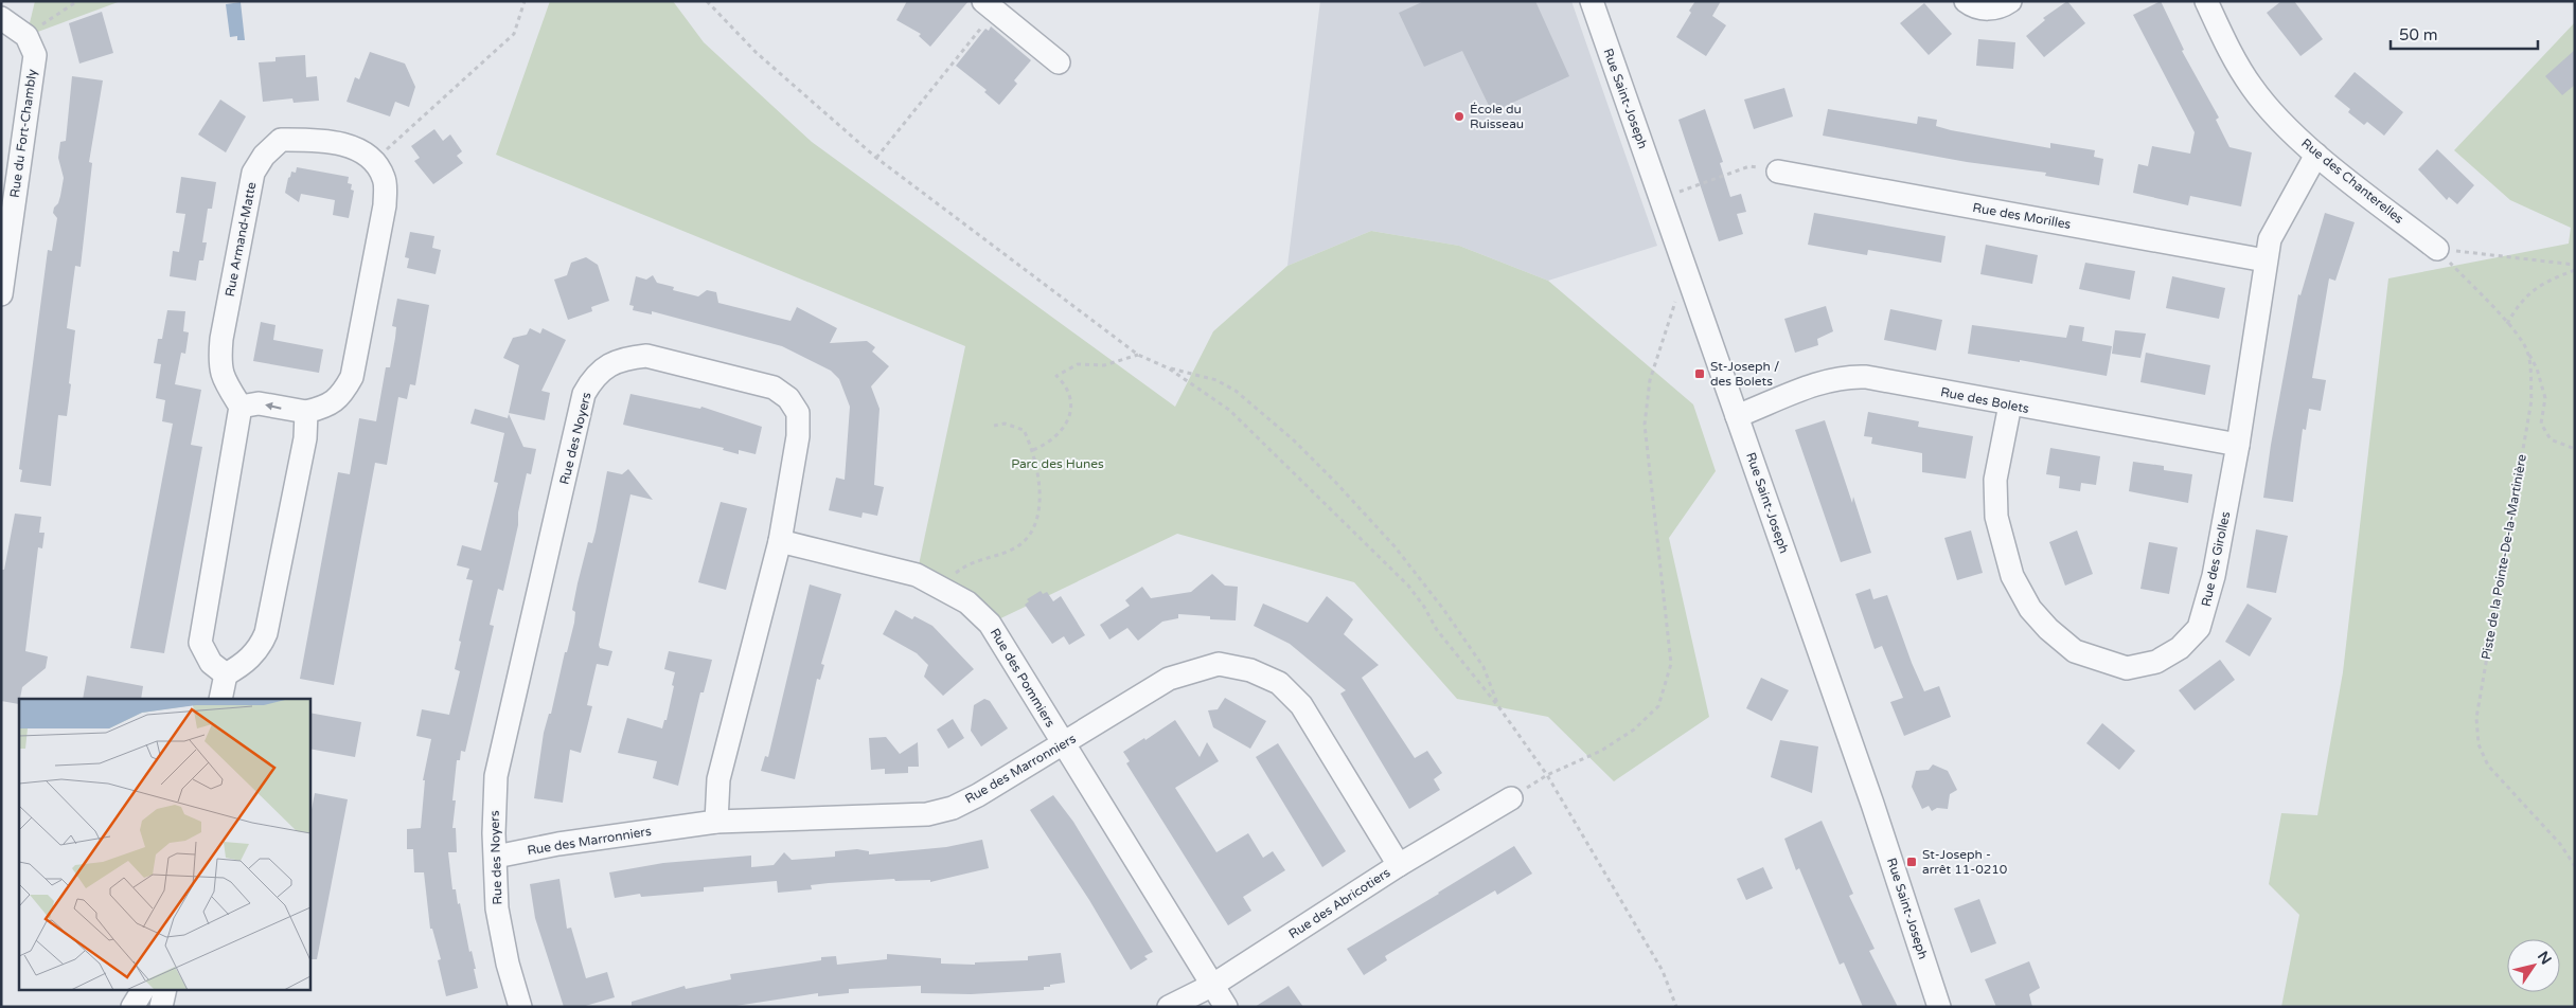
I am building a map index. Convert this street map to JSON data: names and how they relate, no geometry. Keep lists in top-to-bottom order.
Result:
{
  "streets": {
    "street": [
      "Rue Saint-Joseph",
      "Rue du Fort-Chambly",
      "Rue des Chanterelles",
      "Rue des Morilles",
      "Rue Armand-Matte",
      "Rue des Bolets",
      "Rue des Noyers",
      "Rue des Girolles",
      "Rue des Pommiers",
      "Rue des Marronniers",
      "Rue des Abricotiers"
    ],
    "path": ["Piste de la Pointe-De-la-Martinière"]
  },
  "crossings": [
    ["Rue Saint-Joseph", "Rue des Bolets"],
    ["Rue des Chanterelles", "Rue des Girolles"],
    ["Rue des Morilles", "Rue des Girolles"],
    ["Rue des Bolets", "Rue des Girolles"],
    ["Rue des Noyers", "Rue des Pommiers"],
    ["Rue des Noyers", "Rue des Marronniers"],
    ["Rue des Pommiers", "Rue des Marronniers"],
    ["Rue des Pommiers", "Rue des Abricotiers"],
    ["Rue des Marronniers", "Rue des Abricotiers"]
  ],
  "parks": ["Parc des Hunes"],
  "places": {
    "other": ["École du Ruisseau"],
    "transit": ["St-Joseph / des Bolets", "St-Joseph - arrêt 11-0210"]
  },
  "scale_bar": "50 m",
  "north": "top right"
}
